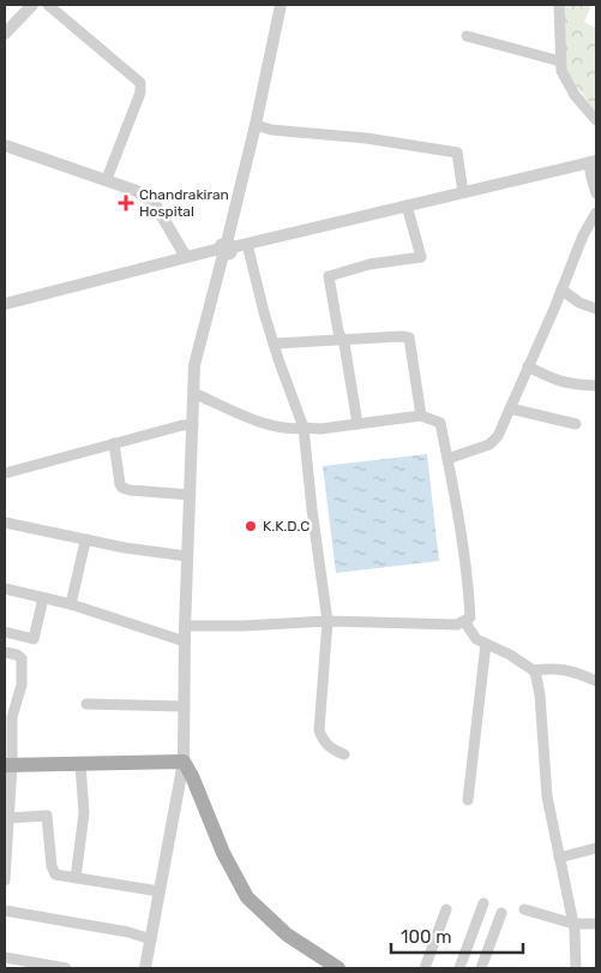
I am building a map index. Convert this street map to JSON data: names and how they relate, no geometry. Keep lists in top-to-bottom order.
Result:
{
  "places": {
    "health": ["Chandrakiran Hospital"],
    "other": ["K.K.D.C"]
  },
  "scale_bar": "100 m"
}
